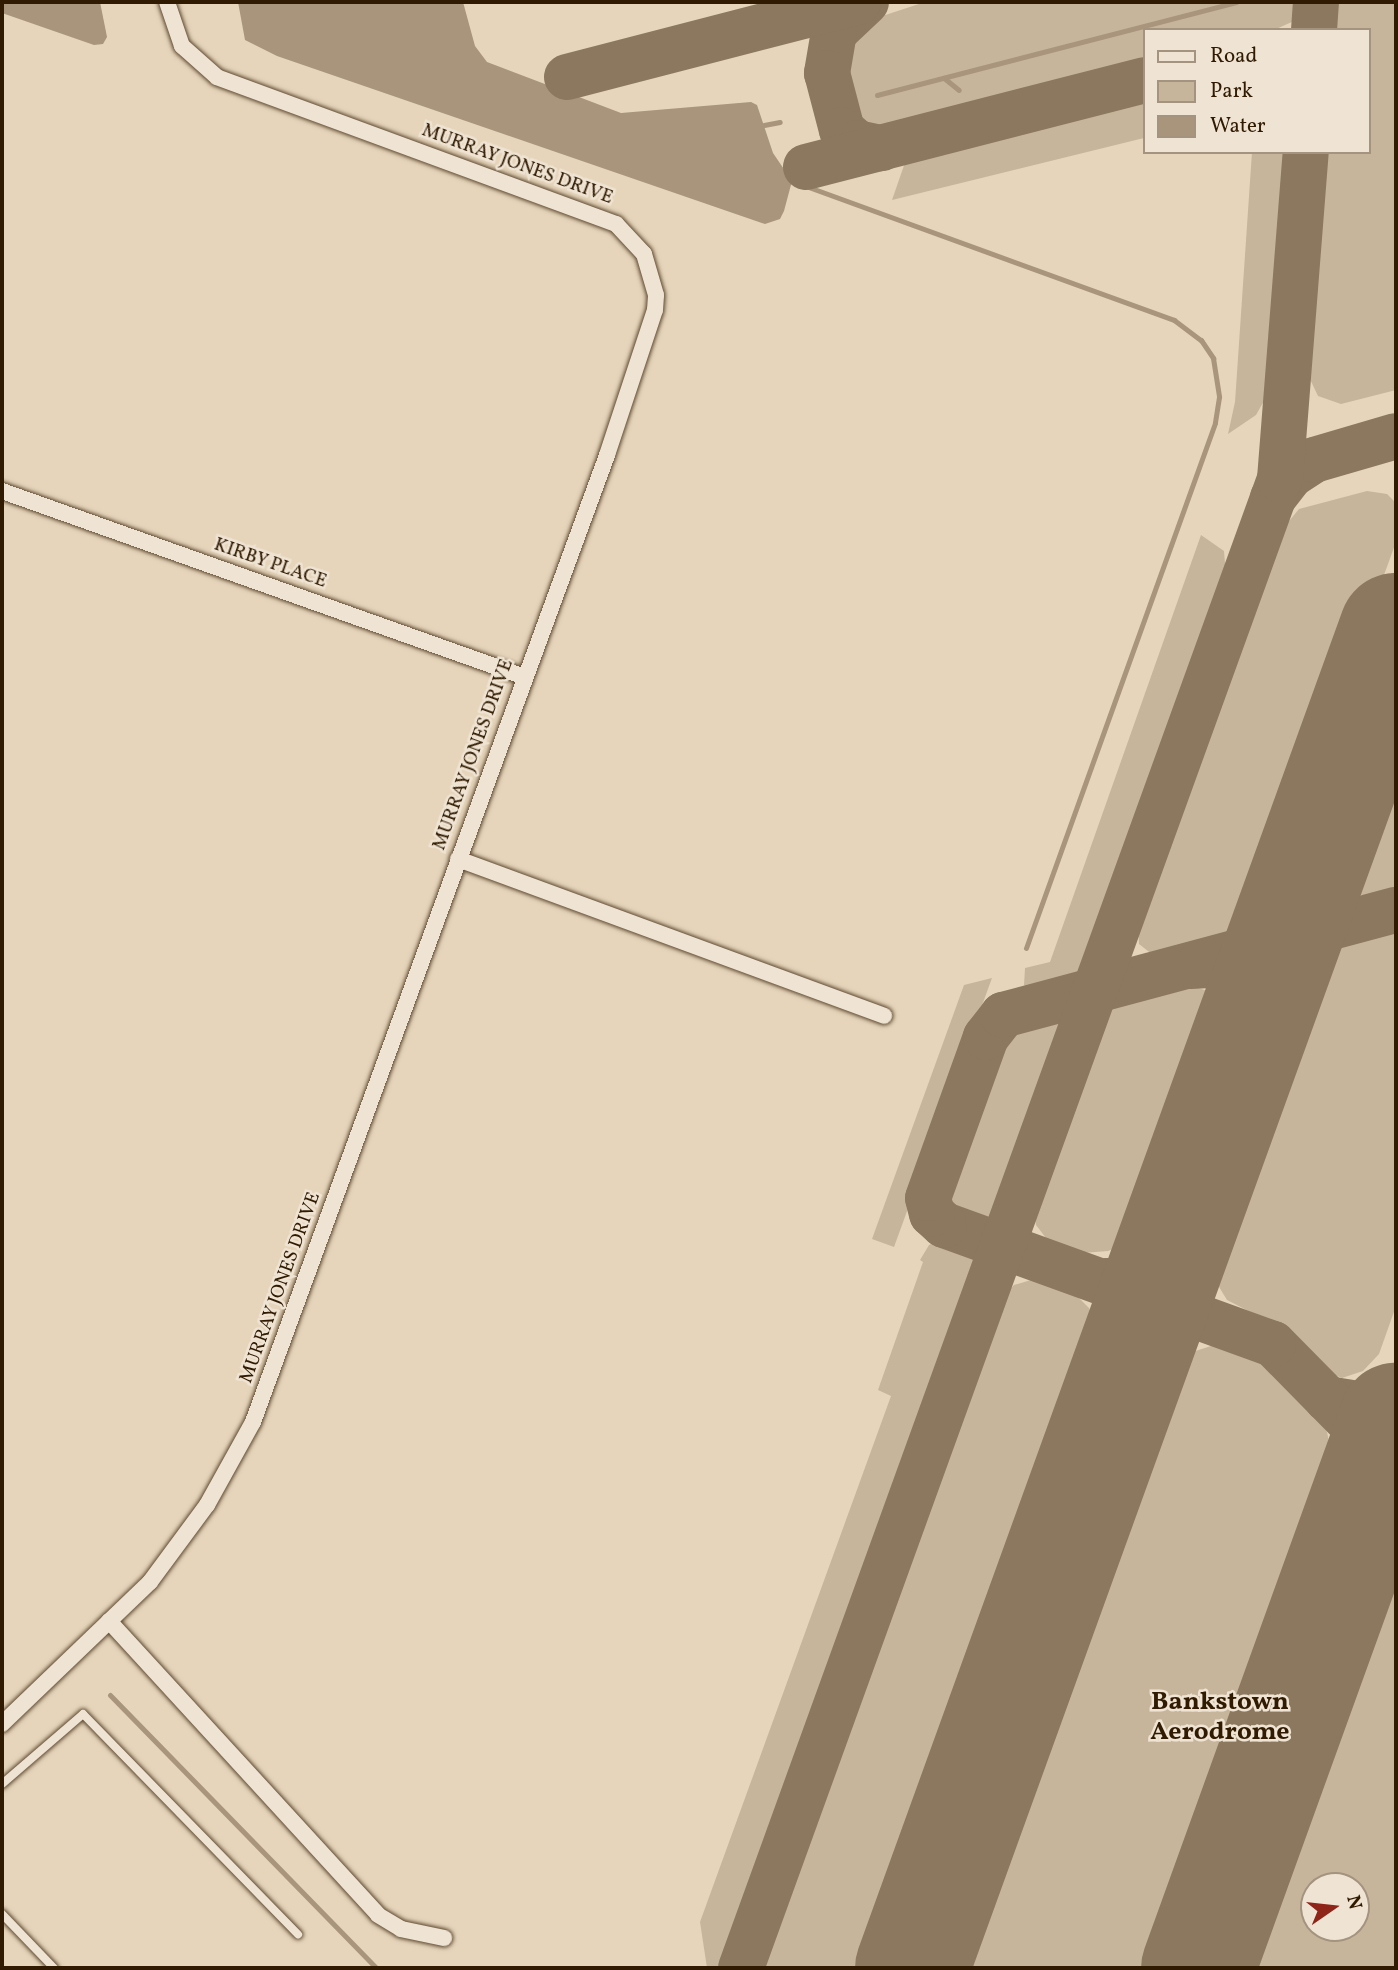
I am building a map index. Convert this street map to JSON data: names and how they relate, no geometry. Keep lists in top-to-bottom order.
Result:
{
  "streets": {
    "street": ["MURRAY JONES DRIVE", "KIRBY PLACE"]
  },
  "crossings": [
    ["MURRAY JONES DRIVE", "KIRBY PLACE"]
  ],
  "districts": ["Bankstown Aerodrome"],
  "legend": ["Road", "Park", "Water"],
  "north": "right"
}
